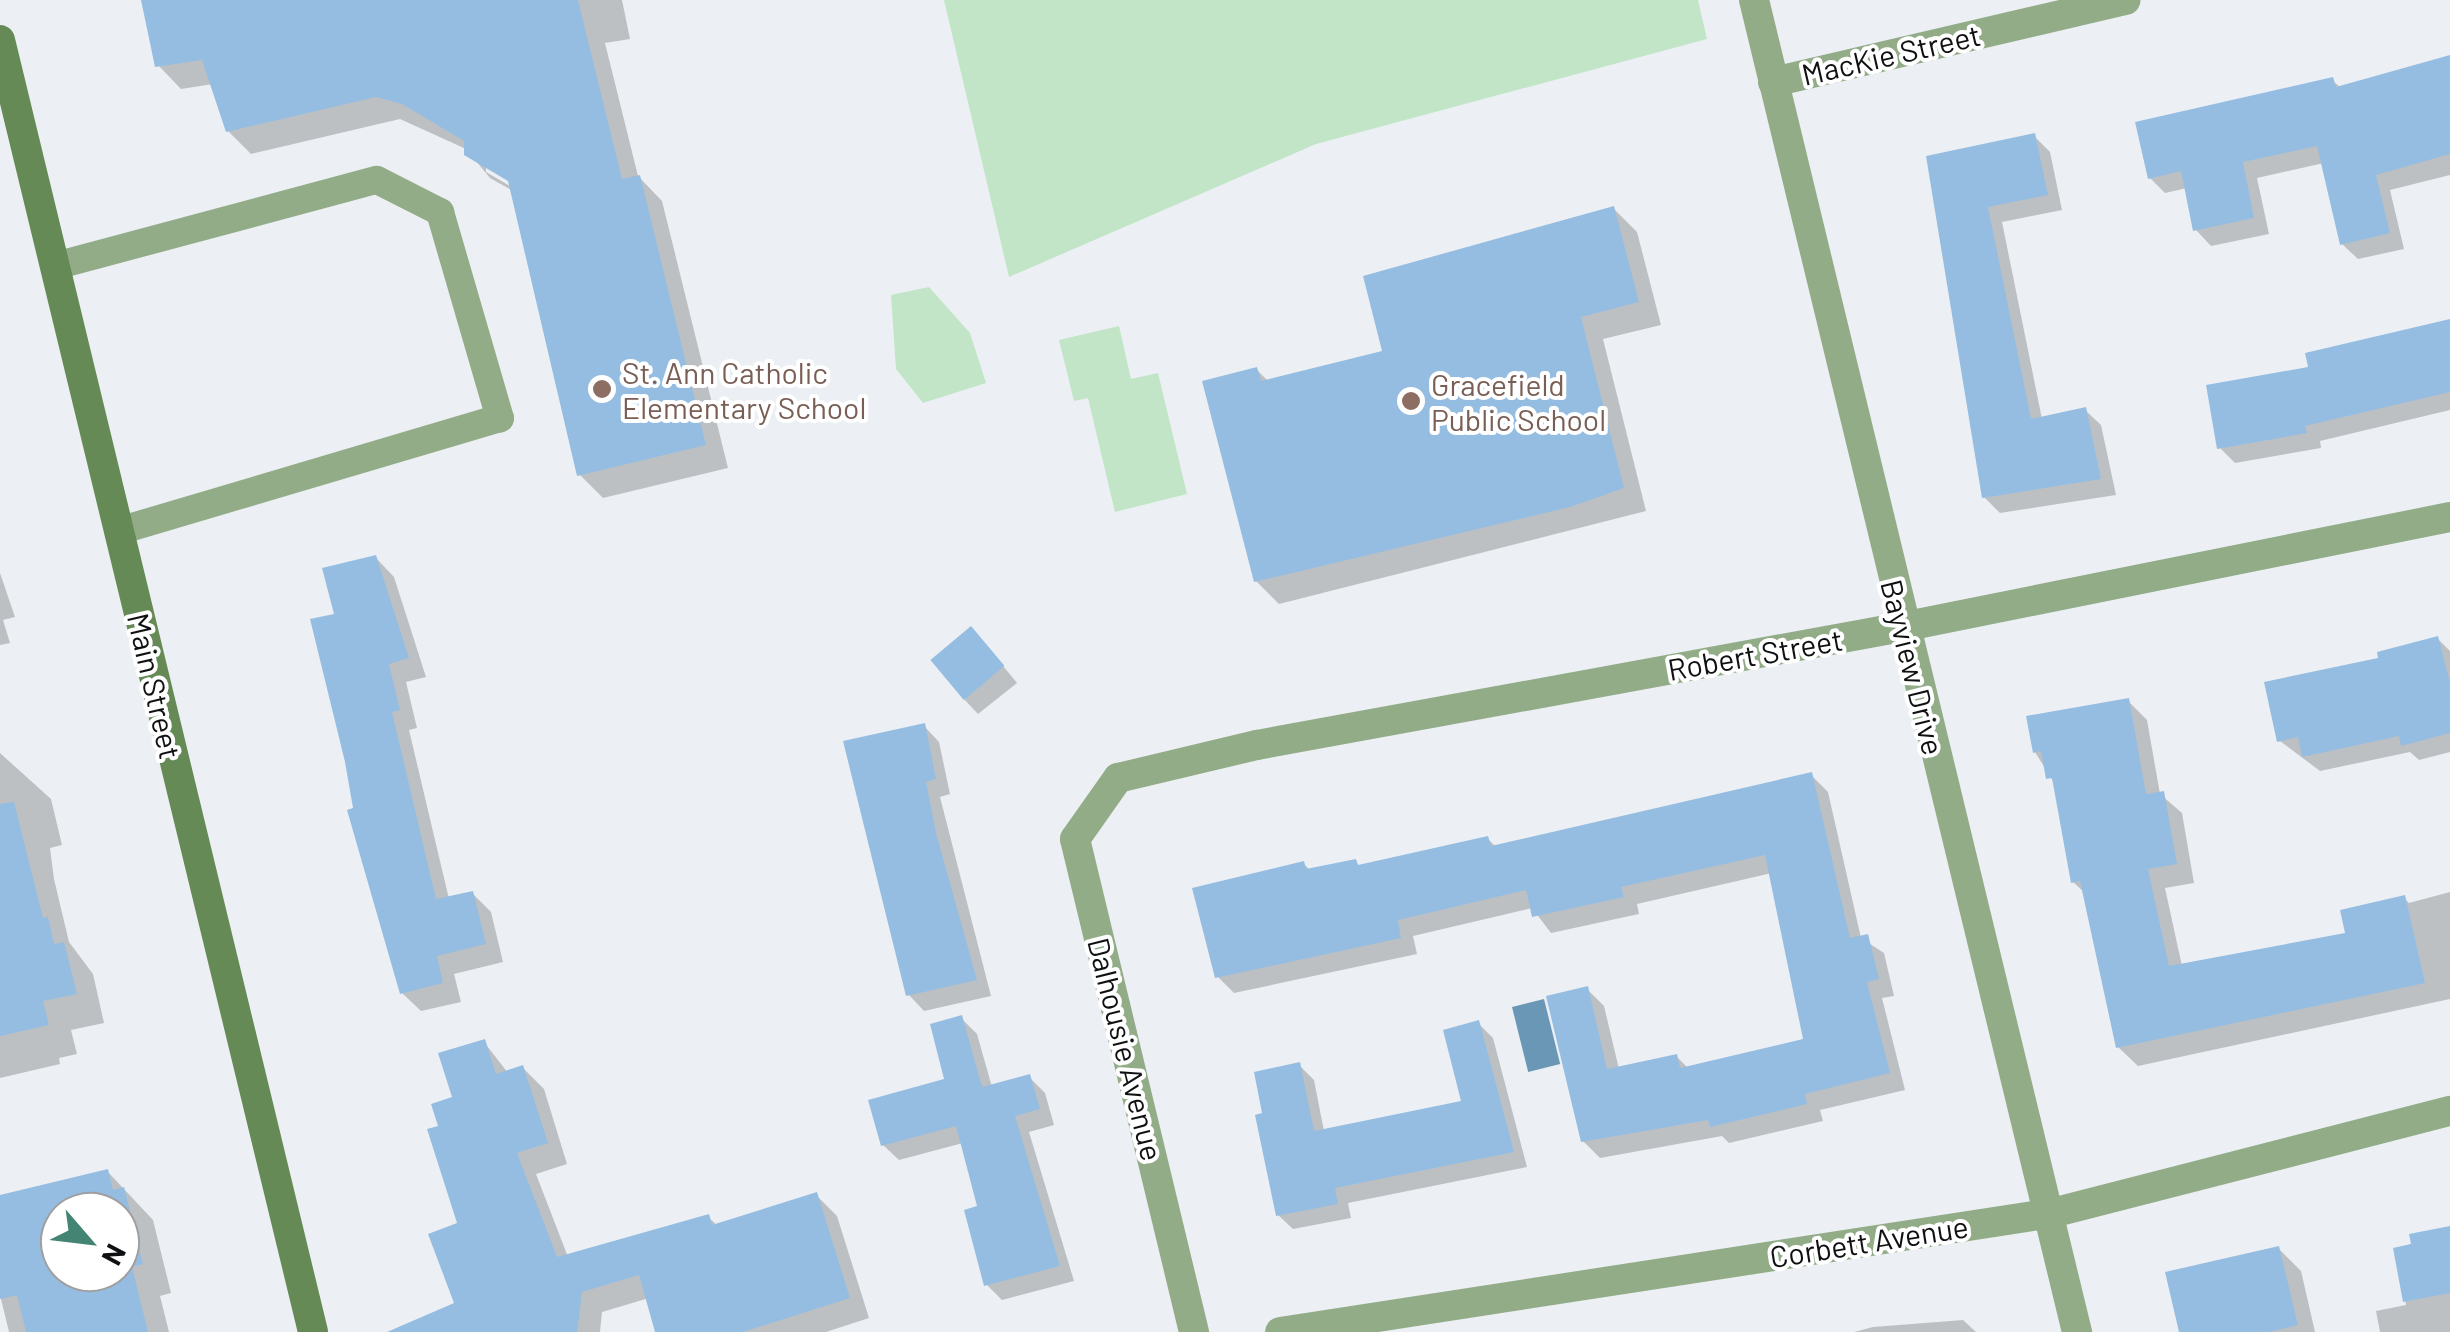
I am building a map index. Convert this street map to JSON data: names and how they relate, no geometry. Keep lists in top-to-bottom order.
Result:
{
  "streets": {
    "main road": ["Main Street"],
    "street": [
      "MacKie Street",
      "Robert Street",
      "Bayview Drive",
      "Dalhousie Avenue",
      "Corbett Avenue"
    ]
  },
  "crossings": [
    ["MacKie Street", "Bayview Drive"],
    ["Robert Street", "Bayview Drive"],
    ["Robert Street", "Dalhousie Avenue"],
    ["Bayview Drive", "Corbett Avenue"]
  ],
  "places": ["St. Ann Catholic Elementary School", "Gracefield Public School"],
  "north": "bottom right"
}
